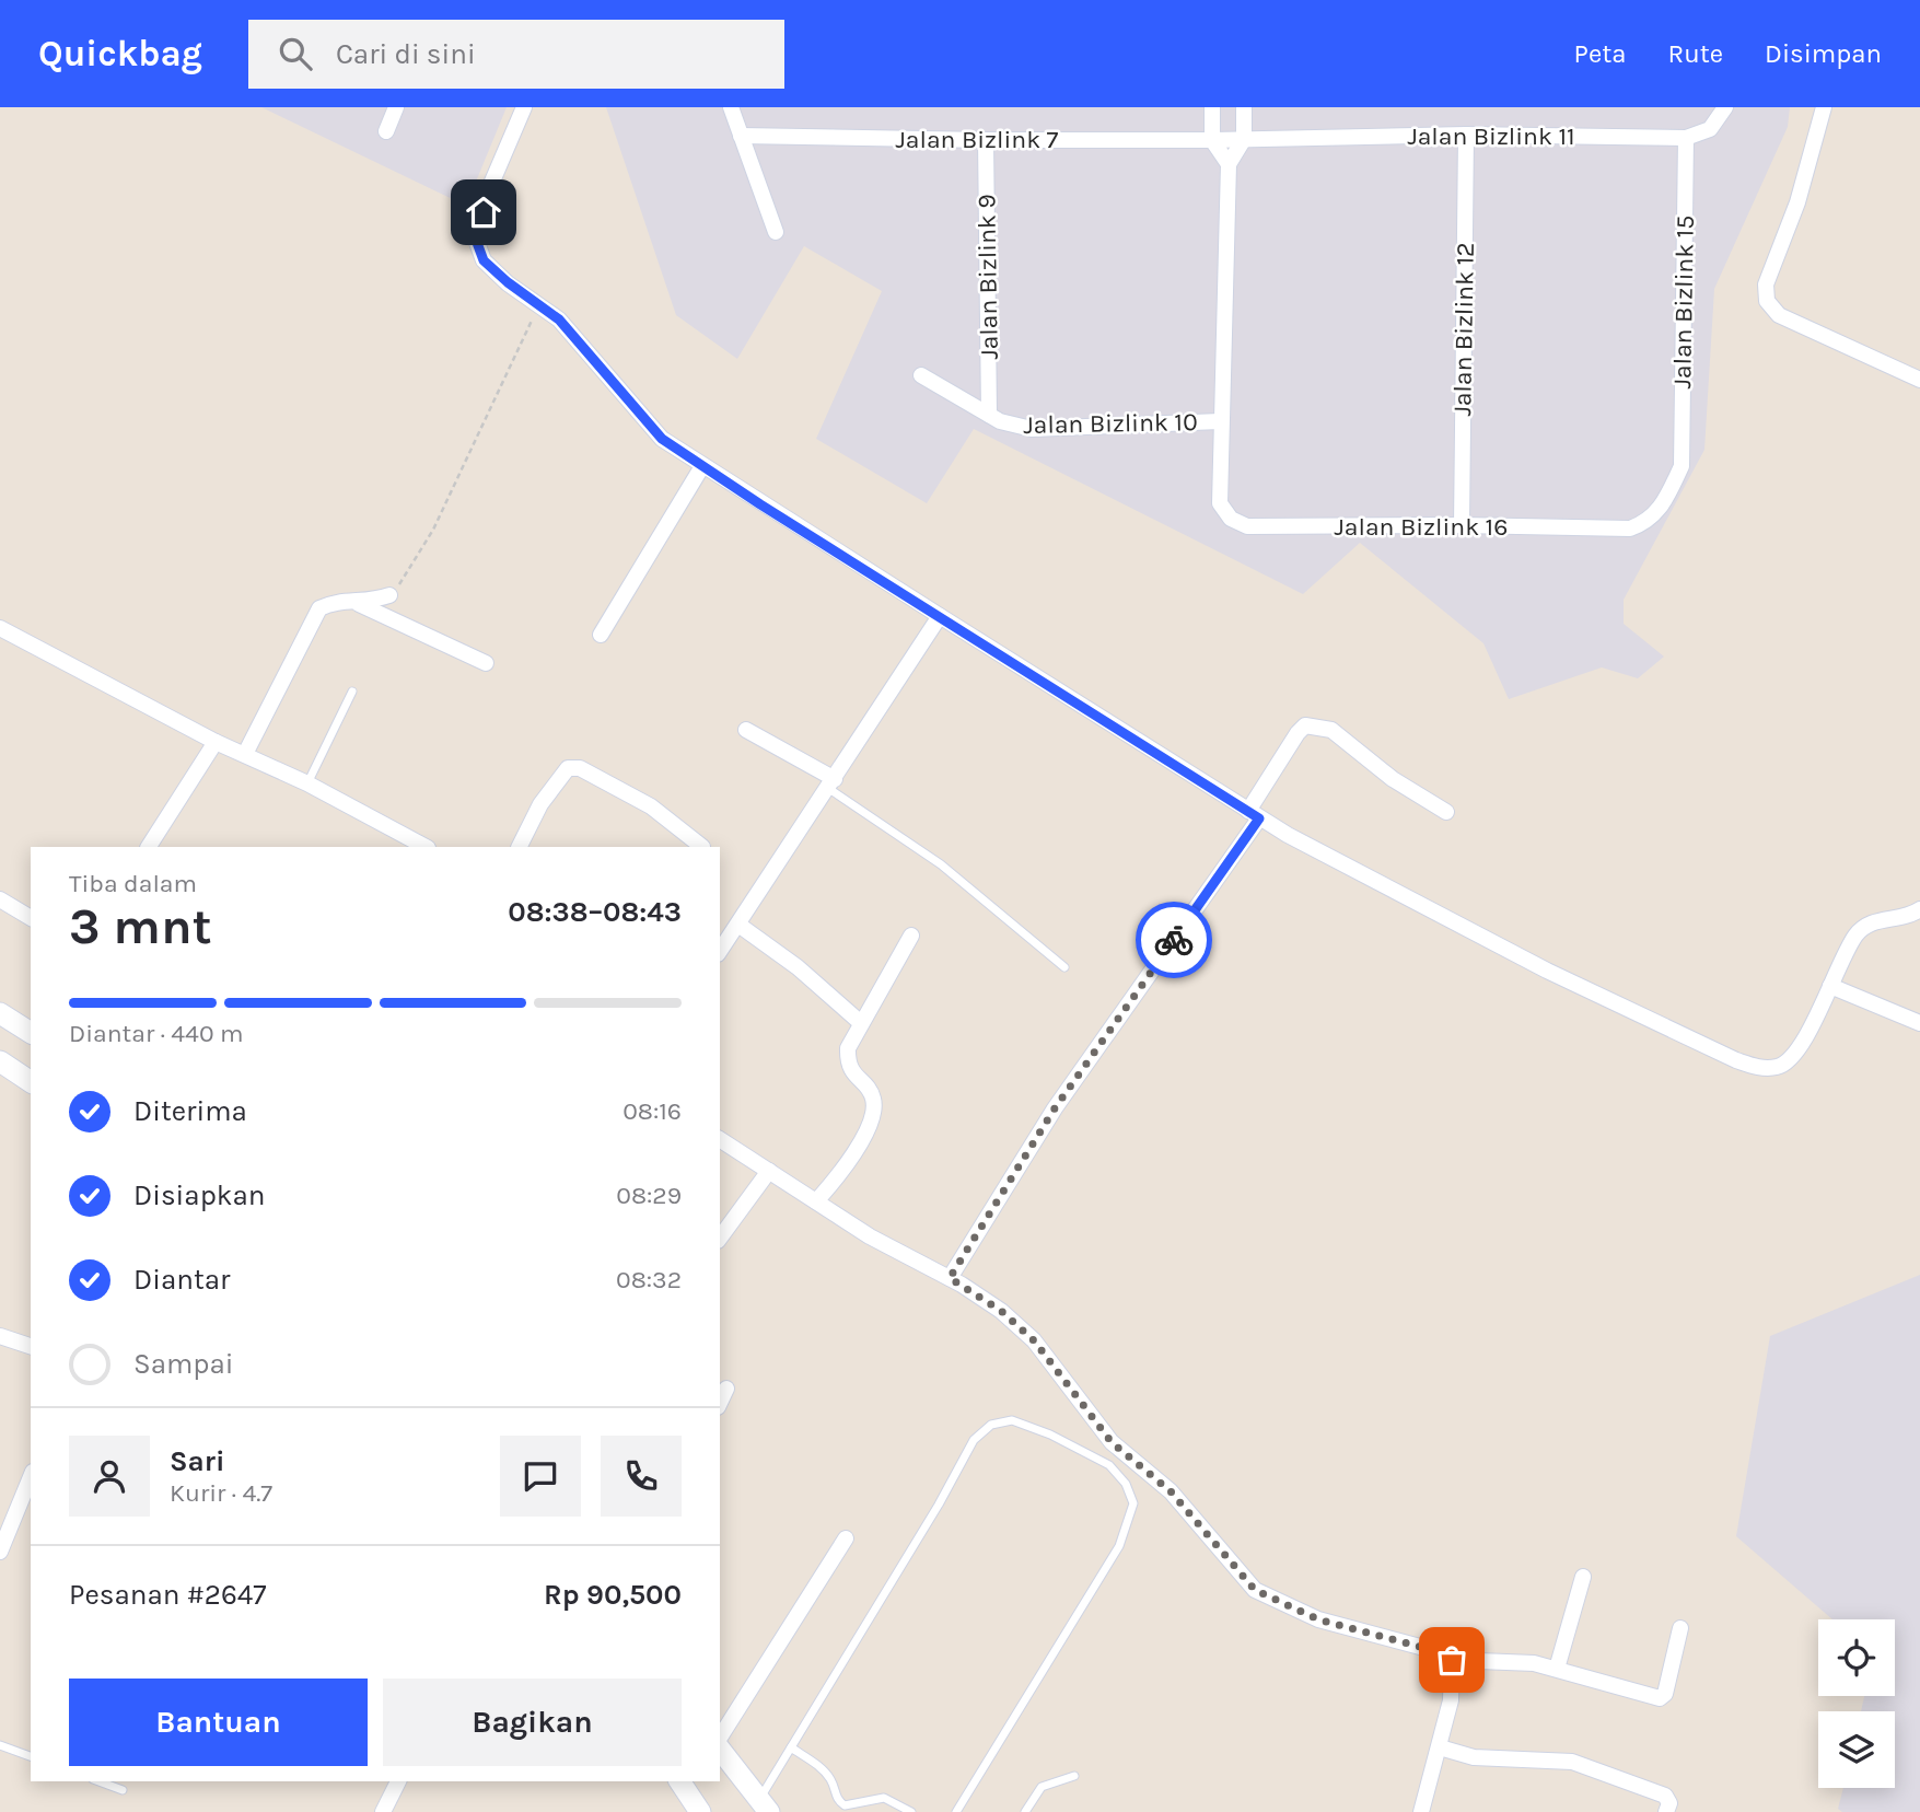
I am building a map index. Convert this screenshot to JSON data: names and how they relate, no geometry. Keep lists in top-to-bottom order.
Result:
{
  "streets": {
    "street": [
      "Jalan Bizlink 11",
      "Jalan Bizlink 7",
      "Jalan Bizlink 9",
      "Jalan Bizlink 15",
      "Jalan Bizlink 12",
      "Jalan Bizlink 10",
      "Jalan Bizlink 16"
    ]
  },
  "crossings": [
    ["Jalan Bizlink 11", "Jalan Bizlink 7"],
    ["Jalan Bizlink 11", "Jalan Bizlink 15"],
    ["Jalan Bizlink 11", "Jalan Bizlink 12"],
    ["Jalan Bizlink 7", "Jalan Bizlink 9"],
    ["Jalan Bizlink 9", "Jalan Bizlink 10"],
    ["Jalan Bizlink 15", "Jalan Bizlink 16"],
    ["Jalan Bizlink 12", "Jalan Bizlink 16"],
    ["Jalan Bizlink 10", "Jalan Bizlink 16"]
  ],
  "page": {
    "header": "Quickbag",
    "search": "Cari di sini",
    "nav": ["Peta", "Rute", "Disimpan"],
    "heading": ["3 mnt", "Tiba dalam", "08:38–08:43"],
    "panel": [
      "Sari",
      "Kurir · 4.7",
      "Pesanan #2647",
      "Rp 90,500"
    ],
    "bar": "Diantar · 440 m",
    "list": [
      ["Diterima", "08:16"],
      ["Disiapkan", "08:29"],
      ["Diantar", "08:32"],
      "Sampai"
    ],
    "buttons": ["Bantuan", "Bagikan"]
  }
}
